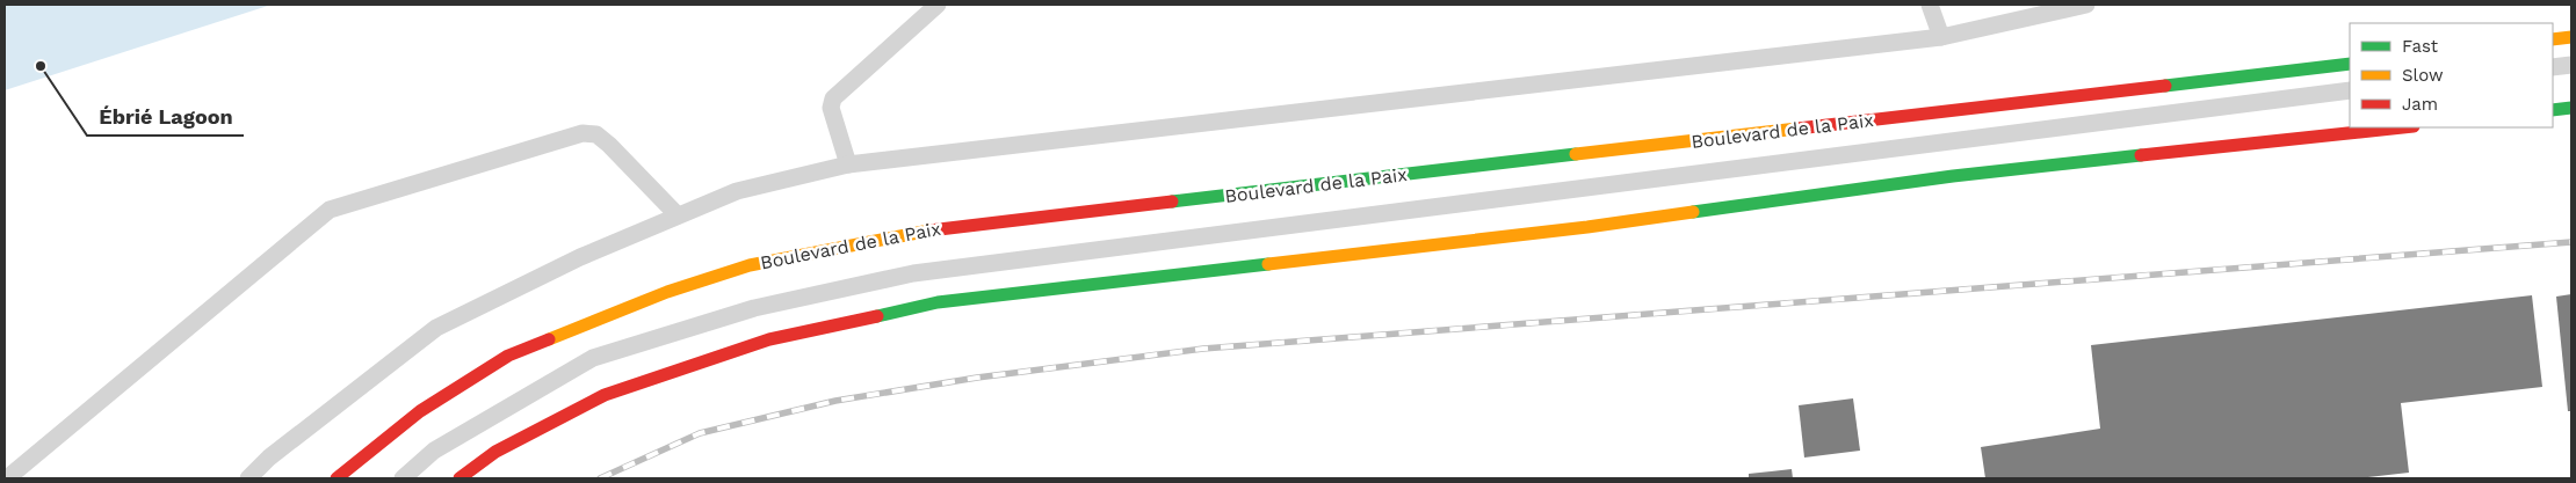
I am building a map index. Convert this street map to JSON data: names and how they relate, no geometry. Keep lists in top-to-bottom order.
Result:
{
  "streets": {
    "main road": ["Boulevard de la Paix"]
  },
  "places": ["Ébrié Lagoon"],
  "legend": ["Fast", "Slow", "Jam"]
}
